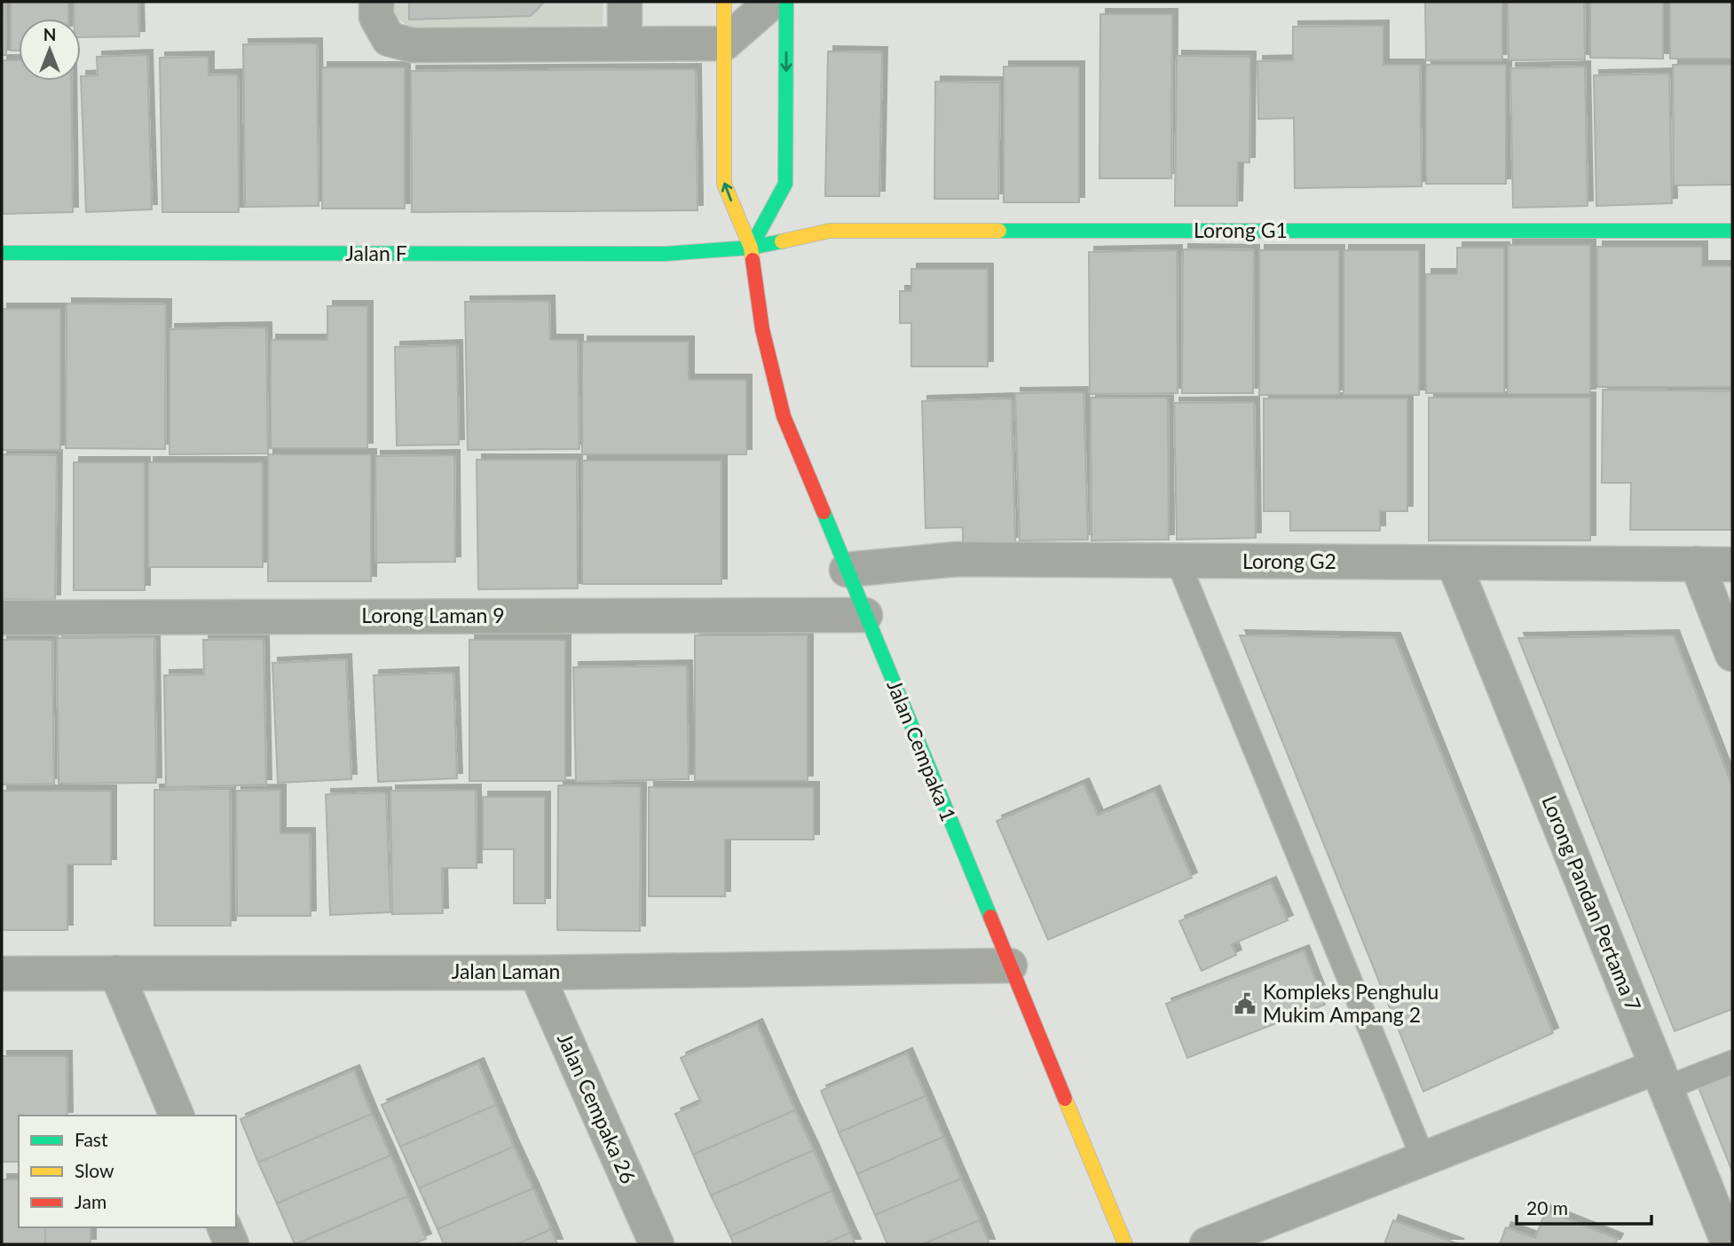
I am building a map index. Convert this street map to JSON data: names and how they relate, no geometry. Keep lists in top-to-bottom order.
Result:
{
  "streets": {
    "street": [
      "Lorong G1",
      "Jalan F",
      "Lorong G2",
      "Lorong Laman 9",
      "Jalan Cempaka 1",
      "Lorong Pandan Pertama 7",
      "Jalan Laman",
      "Jalan Cempaka 26"
    ]
  },
  "crossings": [
    ["Lorong G1", "Jalan F"],
    ["Lorong G1", "Jalan Cempaka 1"],
    ["Jalan F", "Jalan Cempaka 1"],
    ["Lorong G2", "Jalan Cempaka 1"],
    ["Lorong G2", "Lorong Pandan Pertama 7"],
    ["Lorong Laman 9", "Jalan Cempaka 1"],
    ["Jalan Cempaka 1", "Jalan Laman"],
    ["Jalan Laman", "Jalan Cempaka 26"]
  ],
  "places": {
    "public building": ["Kompleks Penghulu Mukim Ampang 2"]
  },
  "legend": ["Fast", "Slow", "Jam"],
  "scale_bar": "20 m",
  "north": "top"
}
